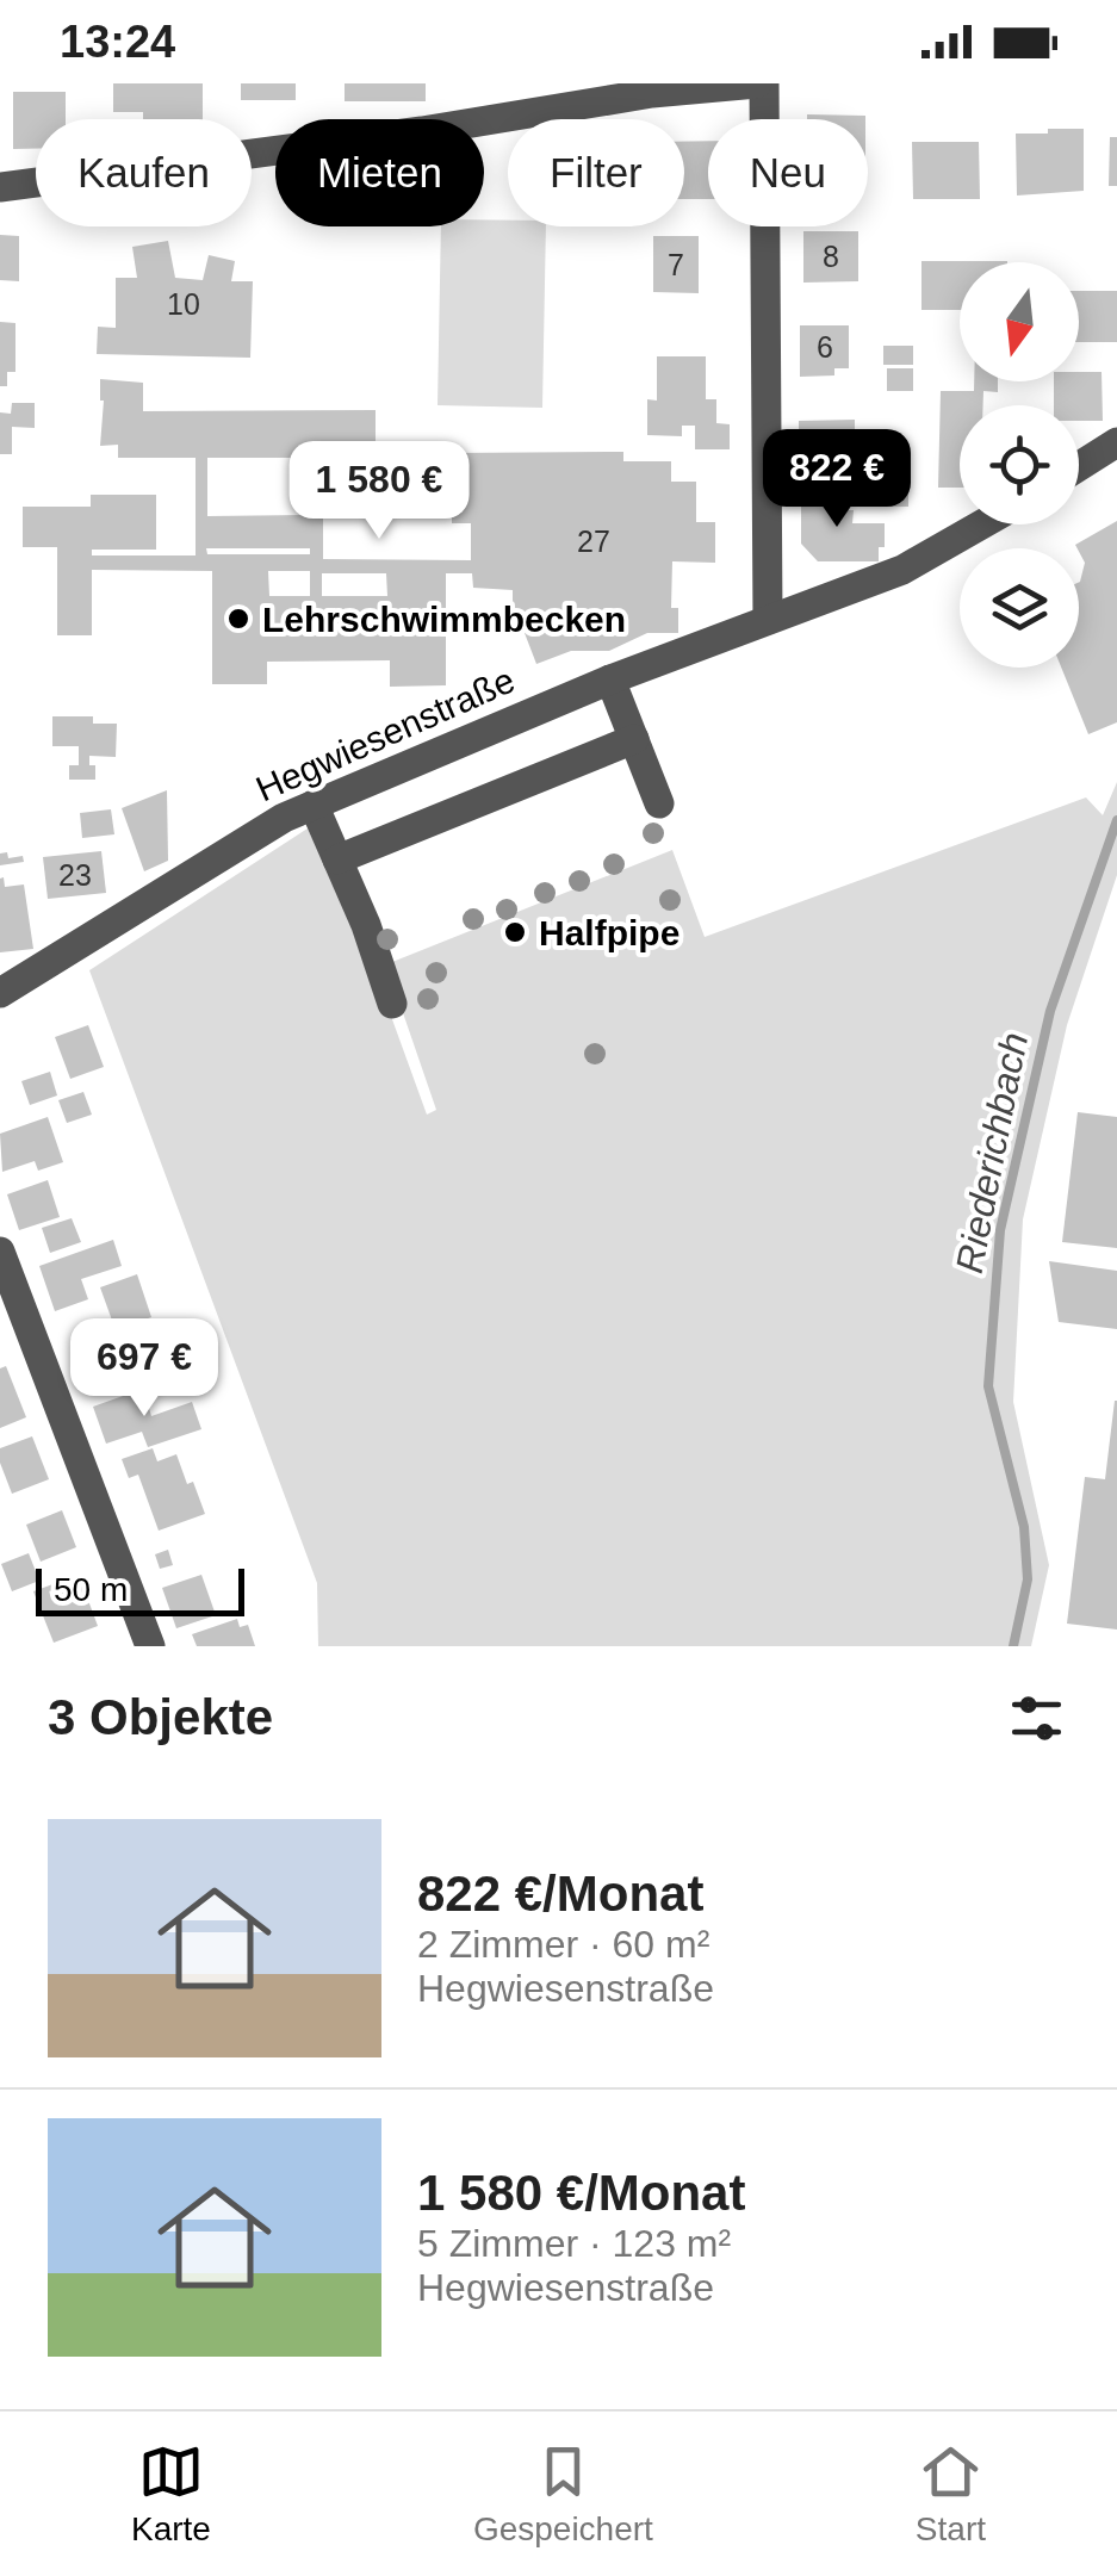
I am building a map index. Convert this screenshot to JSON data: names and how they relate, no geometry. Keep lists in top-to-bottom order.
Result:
{
  "streets": {
    "street": ["Hegwiesenstraße"]
  },
  "water": ["Riederichbach"],
  "places": ["Lehrschwimmbecken", "Halfpipe"],
  "house_numbers": [
    "8",
    "7",
    "10",
    "6",
    "27",
    "23"
  ],
  "scale_bar": "50 m",
  "north": "bottom",
  "page": {
    "status": "13:24",
    "chip": [
      "Kaufen",
      "Mieten",
      "Filter",
      "Neu"
    ],
    "price": ["822 €", "1 580 €", "697 €"],
    "scale": "50 m",
    "heading": "3 Objekte",
    "list": [
      {
        "name": "822 €/Monat",
        "note": "2 Zimmer · 60 m² · Hegwiesenstraße"
      },
      {
        "name": "1 580 €/Monat",
        "note": "5 Zimmer · 123 m² · Hegwiesenstraße"
      }
    ],
    "tabs": ["Karte", "Gespeichert", "Start"]
  }
}
